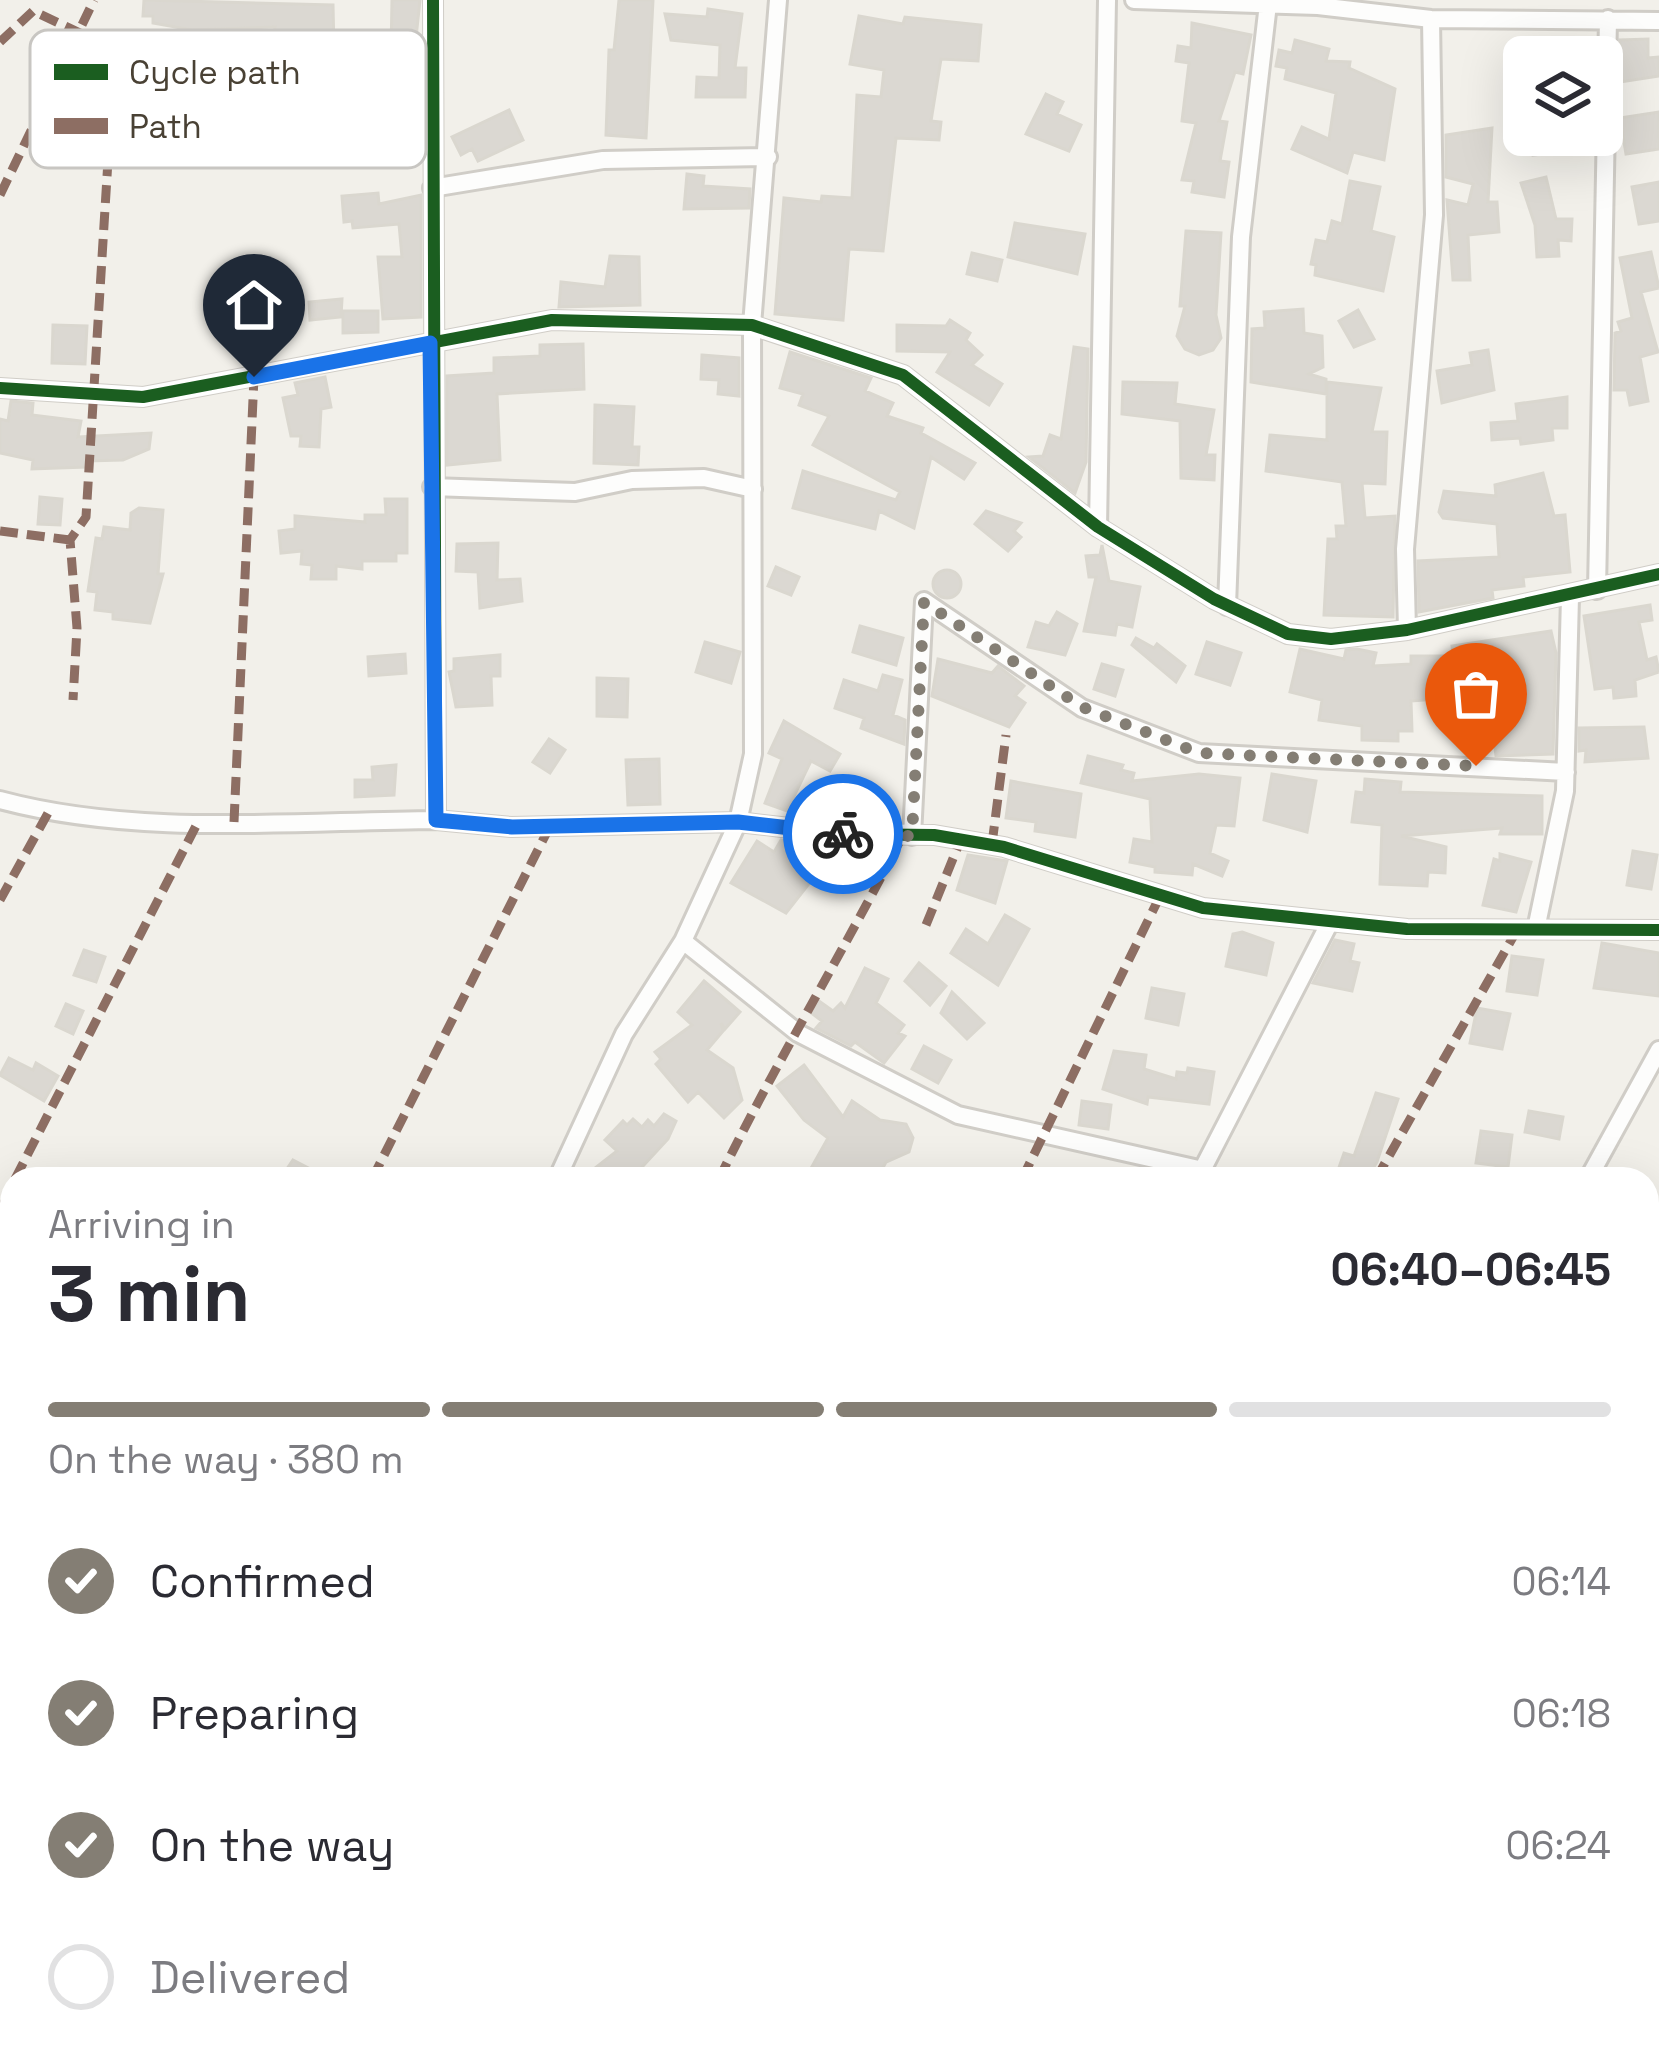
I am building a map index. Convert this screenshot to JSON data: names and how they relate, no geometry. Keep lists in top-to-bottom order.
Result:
{
  "legend": ["Cycle path", "Path"],
  "page": {
    "heading": ["3 min", "Arriving in", "06:40–06:45"],
    "bar": "On the way · 380 m",
    "list": [
      ["Confirmed", "06:14"],
      ["Preparing", "06:18"],
      ["On the way", "06:24"],
      "Delivered"
    ]
  }
}
